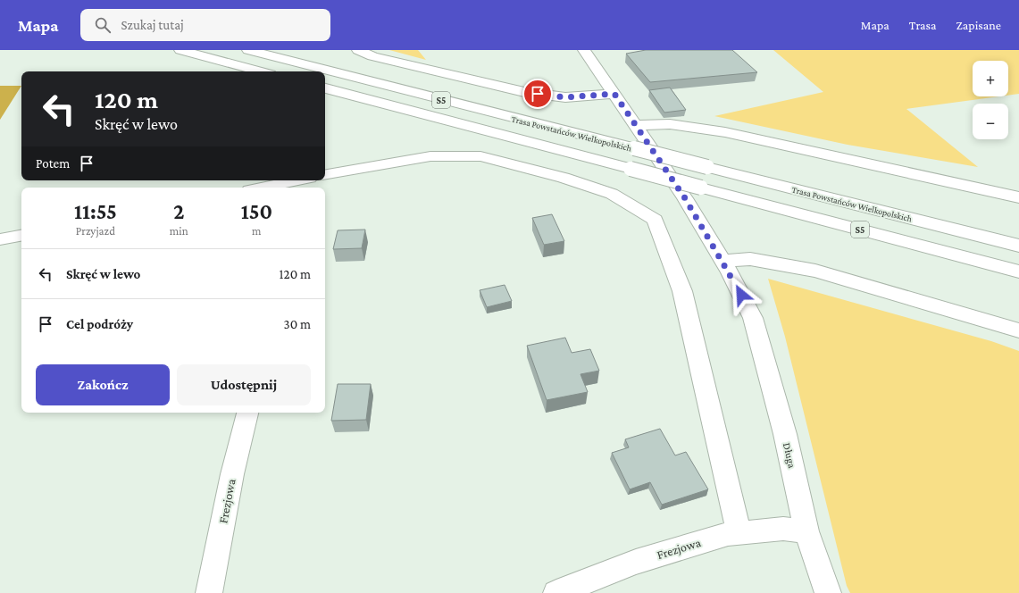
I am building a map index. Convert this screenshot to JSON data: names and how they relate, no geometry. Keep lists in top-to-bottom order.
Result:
{
  "streets": {
    "main road": [
      "S5",
      "Trasa Powstańców Wielkopolskich",
      "Długa",
      "Frezjowa"
    ]
  },
  "crossings": [
    ["Długa", "Frezjowa"]
  ],
  "page": {
    "header": "Mapa",
    "search": "Szukaj tutaj",
    "nav": ["Mapa", "Trasa", "Zapisane"],
    "map_buttons": ["+", "−"],
    "turn": ["120 m", "Skręć w lewo"],
    "then": "Potem",
    "eta": [
      "11:55",
      "Przyjazd",
      "2",
      "min",
      "150",
      "m"
    ],
    "list": [
      {
        "name": "Skręć w lewo",
        "value": "120 m"
      },
      {
        "name": "Cel podróży",
        "value": "30 m"
      }
    ],
    "buttons": ["Zakończ", "Udostępnij"]
  }
}
